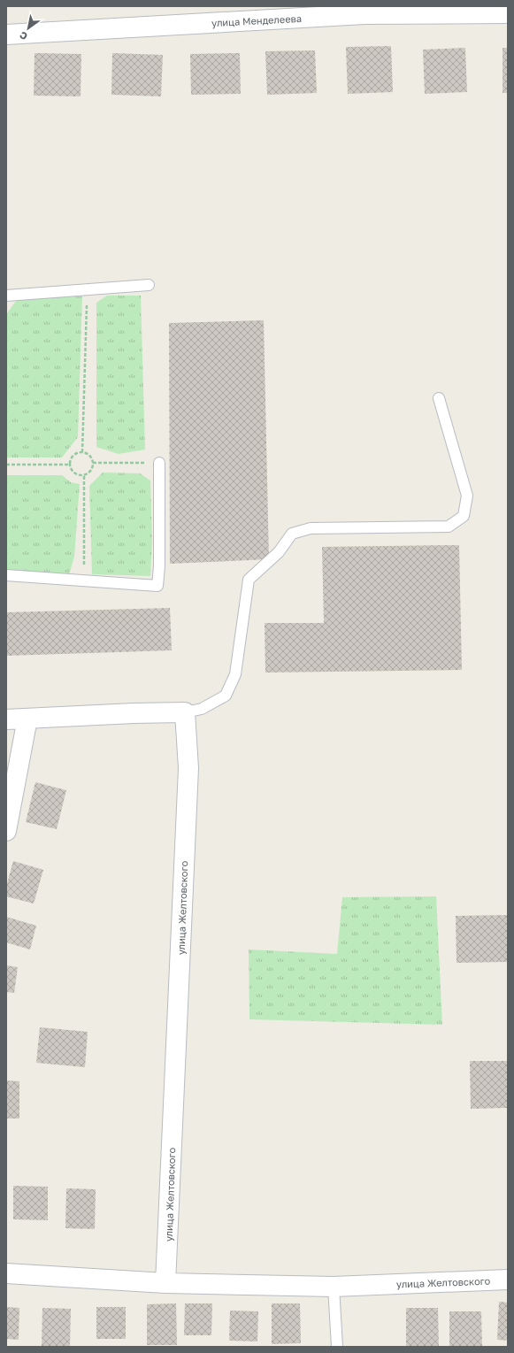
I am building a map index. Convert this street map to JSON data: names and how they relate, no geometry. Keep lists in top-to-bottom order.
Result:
{
  "streets": {
    "street": ["улица Менделеева", "улица Желтовского"]
  },
  "north": "bottom left"
}
